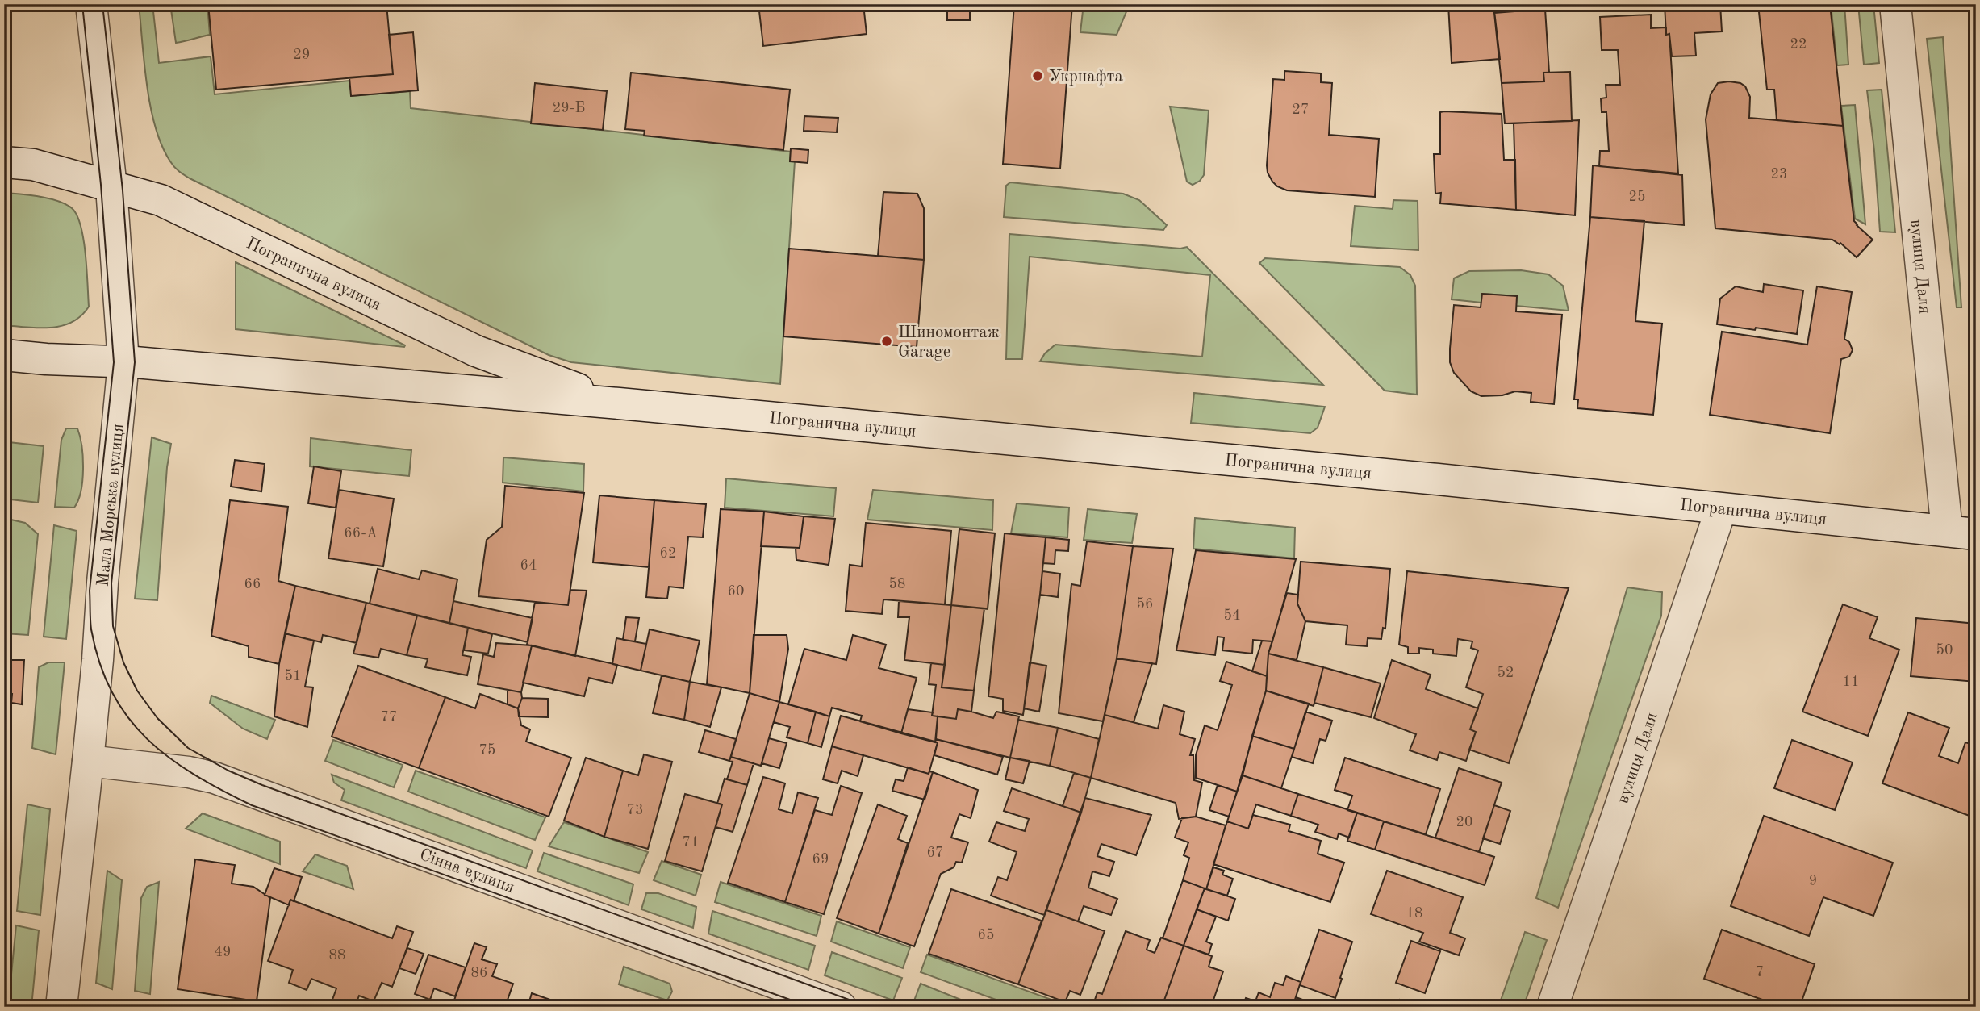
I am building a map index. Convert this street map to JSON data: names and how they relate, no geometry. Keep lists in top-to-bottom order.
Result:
{
  "streets": {
    "street": [
      "вулиця Даля",
      "Погранична вулиця",
      "Мала Морська вулиця",
      "Сінна вулиця"
    ]
  },
  "crossings": [
    ["вулиця Даля", "Погранична вулиця"],
    ["Погранична вулиця", "Мала Морська вулиця"],
    ["Мала Морська вулиця", "Сінна вулиця"]
  ],
  "places": ["Укрнафта", "Шиномонтаж Garage"],
  "house_numbers": [
    "22",
    "29",
    "29-Б",
    "27",
    "23",
    "25",
    "66-А",
    "62",
    "64",
    "66",
    "58",
    "60",
    "56",
    "54",
    "50",
    "52",
    "51",
    "11",
    "77",
    "75",
    "73",
    "20",
    "71",
    "67",
    "69",
    "9",
    "18",
    "65",
    "49",
    "88",
    "7",
    "86"
  ]
}
